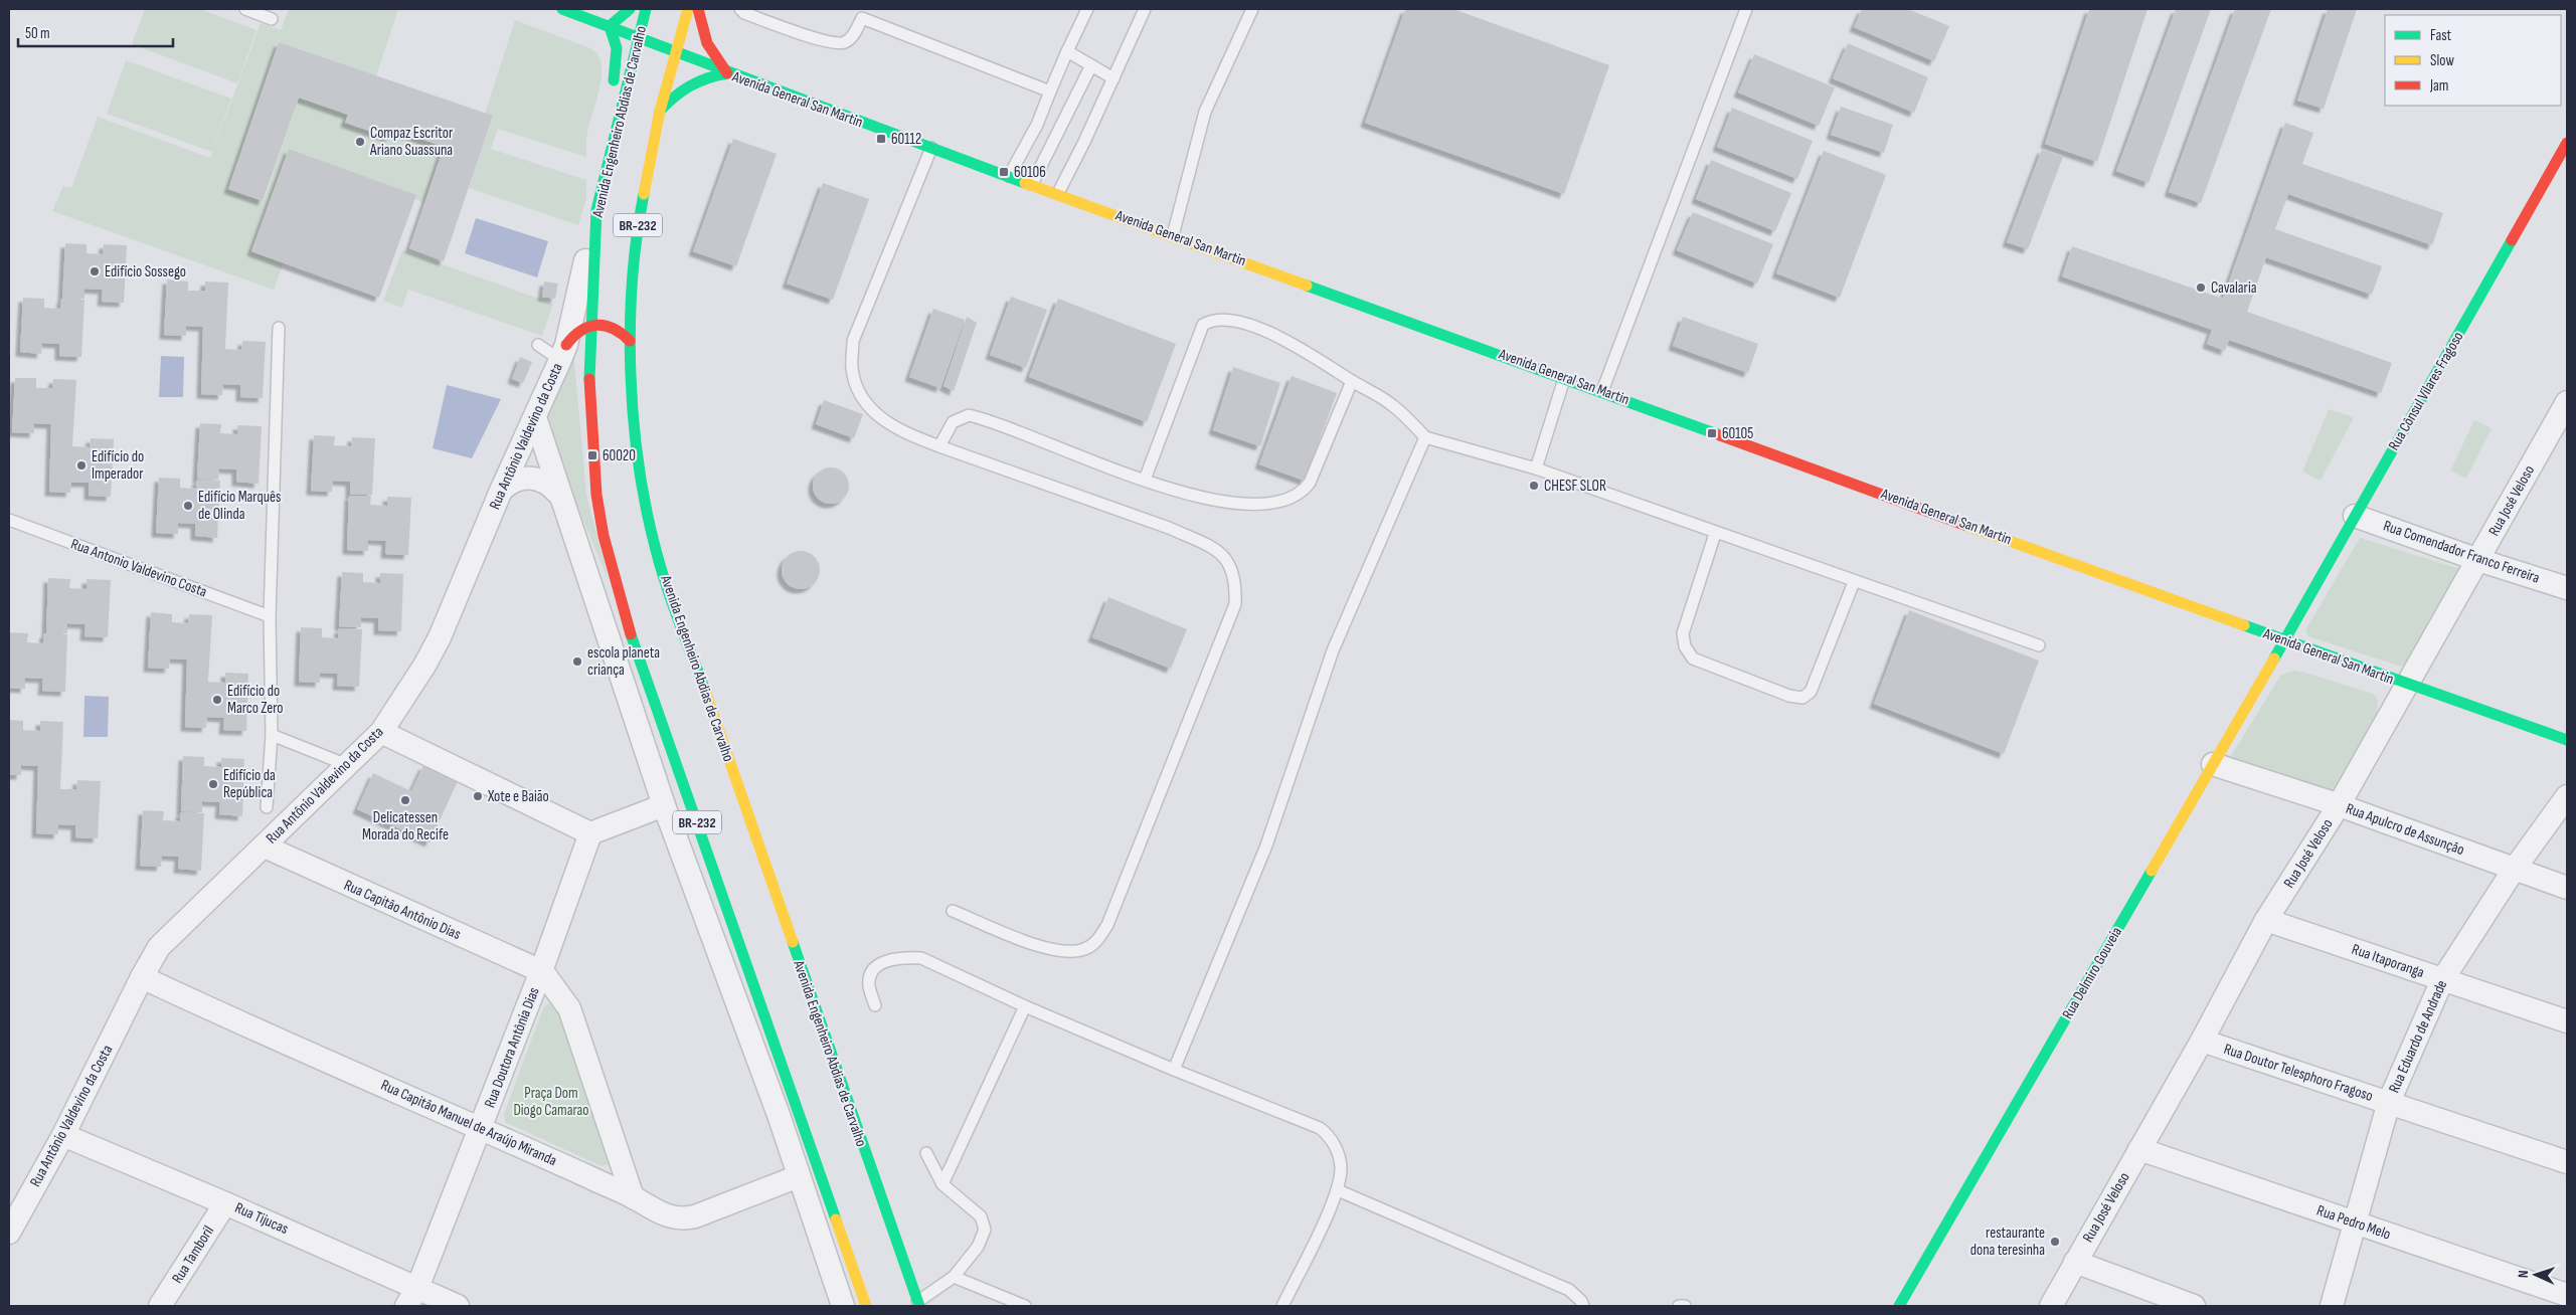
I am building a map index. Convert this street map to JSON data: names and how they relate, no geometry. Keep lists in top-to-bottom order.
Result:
{
  "streets": {
    "main road": [
      "Avenida General San Martin",
      "Avenida Engenheiro Abdias de Carvalho",
      "BR-232",
      "Rua Cônsul Vilares Fragoso",
      "Rua Delmiro Gouveia"
    ],
    "street": [
      "Rua Antônio Valdevino da Costa",
      "Rua José Veloso",
      "Rua Comendador Franco Ferreira",
      "Rua Apulcro de Assunção",
      "Rua Capitão Antônio Dias",
      "Rua Itaporanga",
      "Rua Eduardo de Andrade",
      "Rua Doutora Antônia Dias",
      "Rua Doutor Telesphoro Fragoso",
      "Rua Capitão Manuel de Araújo Miranda",
      "Rua Tijucas",
      "Rua Pedro Melo",
      "Rua Tamboril"
    ],
    "lane": ["Rua Antonio Valdevino Costa"]
  },
  "crossings": [
    ["Avenida General San Martin", "Avenida Engenheiro Abdias de Carvalho"],
    ["Avenida General San Martin", "Rua Cônsul Vilares Fragoso"],
    ["Avenida General San Martin", "Rua José Veloso"],
    ["Avenida General San Martin", "Rua Delmiro Gouveia"],
    ["Avenida Engenheiro Abdias de Carvalho", "Rua Antônio Valdevino da Costa"],
    ["Rua Cônsul Vilares Fragoso", "Rua Comendador Franco Ferreira"],
    ["Rua Cônsul Vilares Fragoso", "Rua Delmiro Gouveia"],
    ["Rua Antônio Valdevino da Costa", "Rua Capitão Antônio Dias"],
    ["Rua Antônio Valdevino da Costa", "Rua Capitão Manuel de Araújo Miranda"],
    ["Rua Antônio Valdevino da Costa", "Rua Tijucas"],
    ["Rua José Veloso", "Rua Comendador Franco Ferreira"],
    ["Rua José Veloso", "Rua Apulcro de Assunção"],
    ["Rua José Veloso", "Rua Itaporanga"],
    ["Rua José Veloso", "Rua Doutor Telesphoro Fragoso"],
    ["Rua José Veloso", "Rua Pedro Melo"],
    ["Rua Apulcro de Assunção", "Rua Delmiro Gouveia"],
    ["Rua Apulcro de Assunção", "Rua Eduardo de Andrade"],
    ["Rua Capitão Antônio Dias", "Rua Doutora Antônia Dias"],
    ["Rua Itaporanga", "Rua Eduardo de Andrade"],
    ["Rua Eduardo de Andrade", "Rua Doutor Telesphoro Fragoso"],
    ["Rua Eduardo de Andrade", "Rua Pedro Melo"],
    ["Rua Doutora Antônia Dias", "Rua Capitão Manuel de Araújo Miranda"],
    ["Rua Doutora Antônia Dias", "Rua Tijucas"],
    ["Rua Tijucas", "Rua Tamboril"]
  ],
  "parks": ["Praça Dom Diogo Camarao"],
  "places": {
    "transit": [
      "60112",
      "60106",
      "60105",
      "60020"
    ],
    "other": [
      "Compaz Escritor Ariano Suassuna",
      "Edifício Sossego",
      "Cavalaria",
      "Edifício do Imperador",
      "CHESF SLOR",
      "Edifício Marquês de Olinda",
      "escola planeta criança",
      "Edifício do Marco Zero",
      "Edifício da República",
      "Xote e Baião",
      "Delicatessen Morada do Recife",
      "restaurante dona teresinha"
    ]
  },
  "legend": ["Fast", "Slow", "Jam"],
  "scale_bar": "50 m",
  "north": "left"
}
